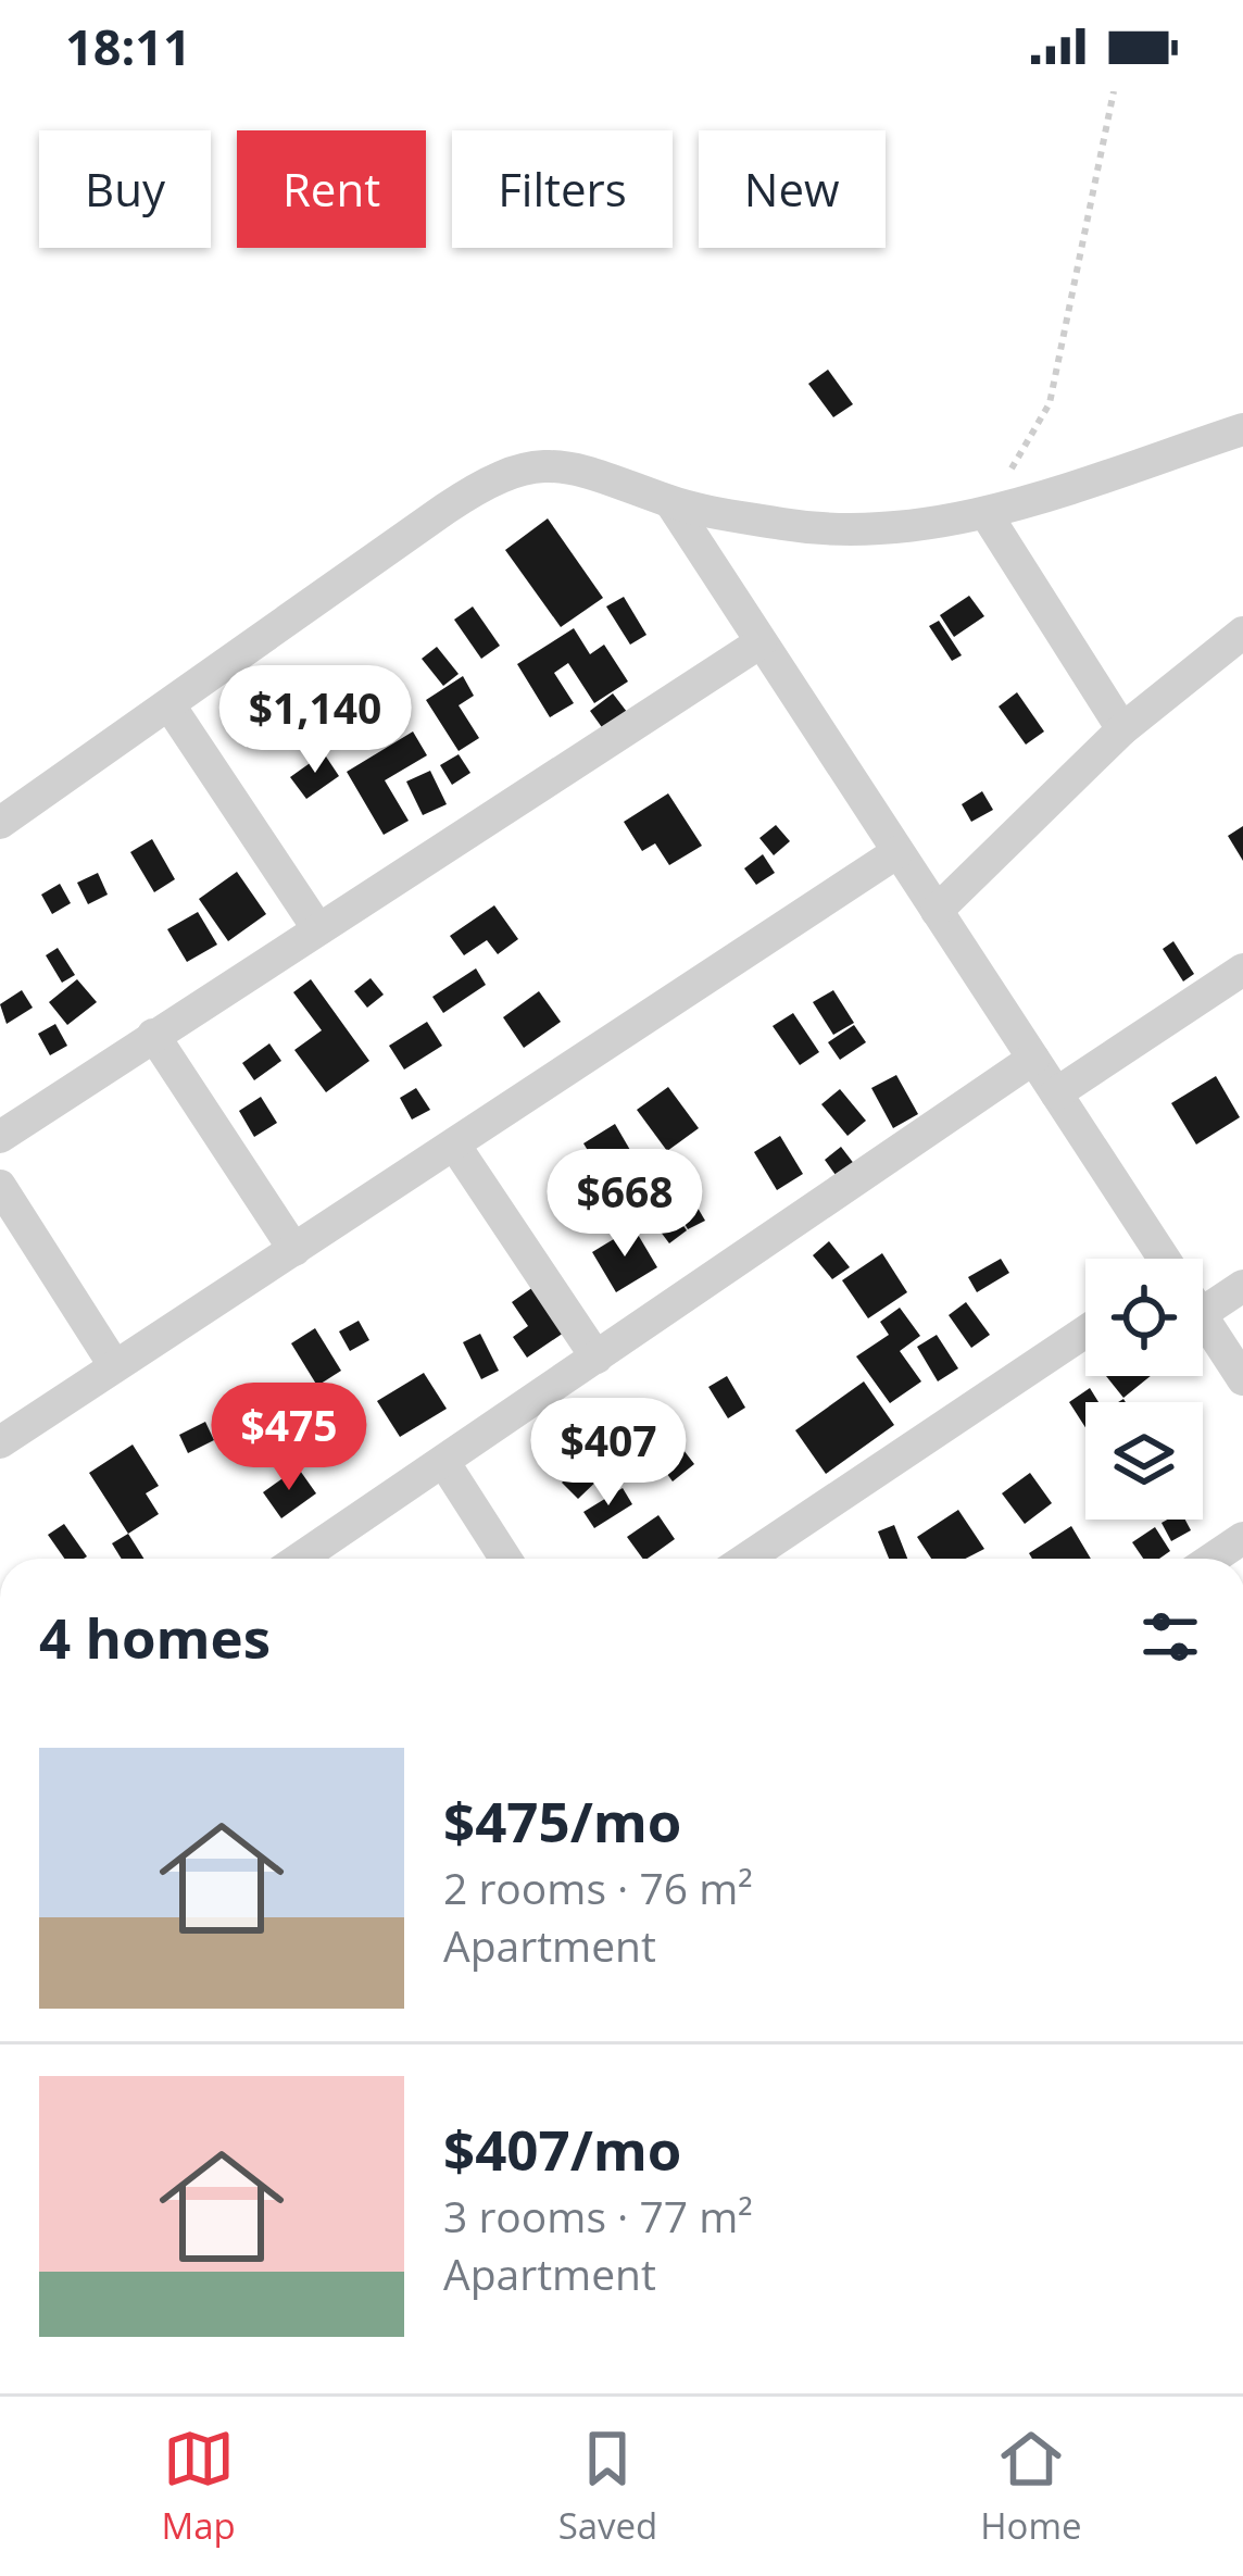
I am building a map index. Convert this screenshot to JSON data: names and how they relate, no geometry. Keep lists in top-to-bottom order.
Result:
{
  "page": {
    "status": "18:11",
    "chip": [
      "Buy",
      "Rent",
      "Filters",
      "New"
    ],
    "price": [
      "$1,140",
      "$668",
      "$475",
      "$407"
    ],
    "heading": "4 homes",
    "list": [
      {
        "name": "$475/mo",
        "note": "2 rooms · 76 m² · Apartment"
      },
      {
        "name": "$407/mo",
        "note": "3 rooms · 77 m² · Apartment"
      }
    ],
    "tabs": ["Map", "Saved", "Home"]
  }
}
